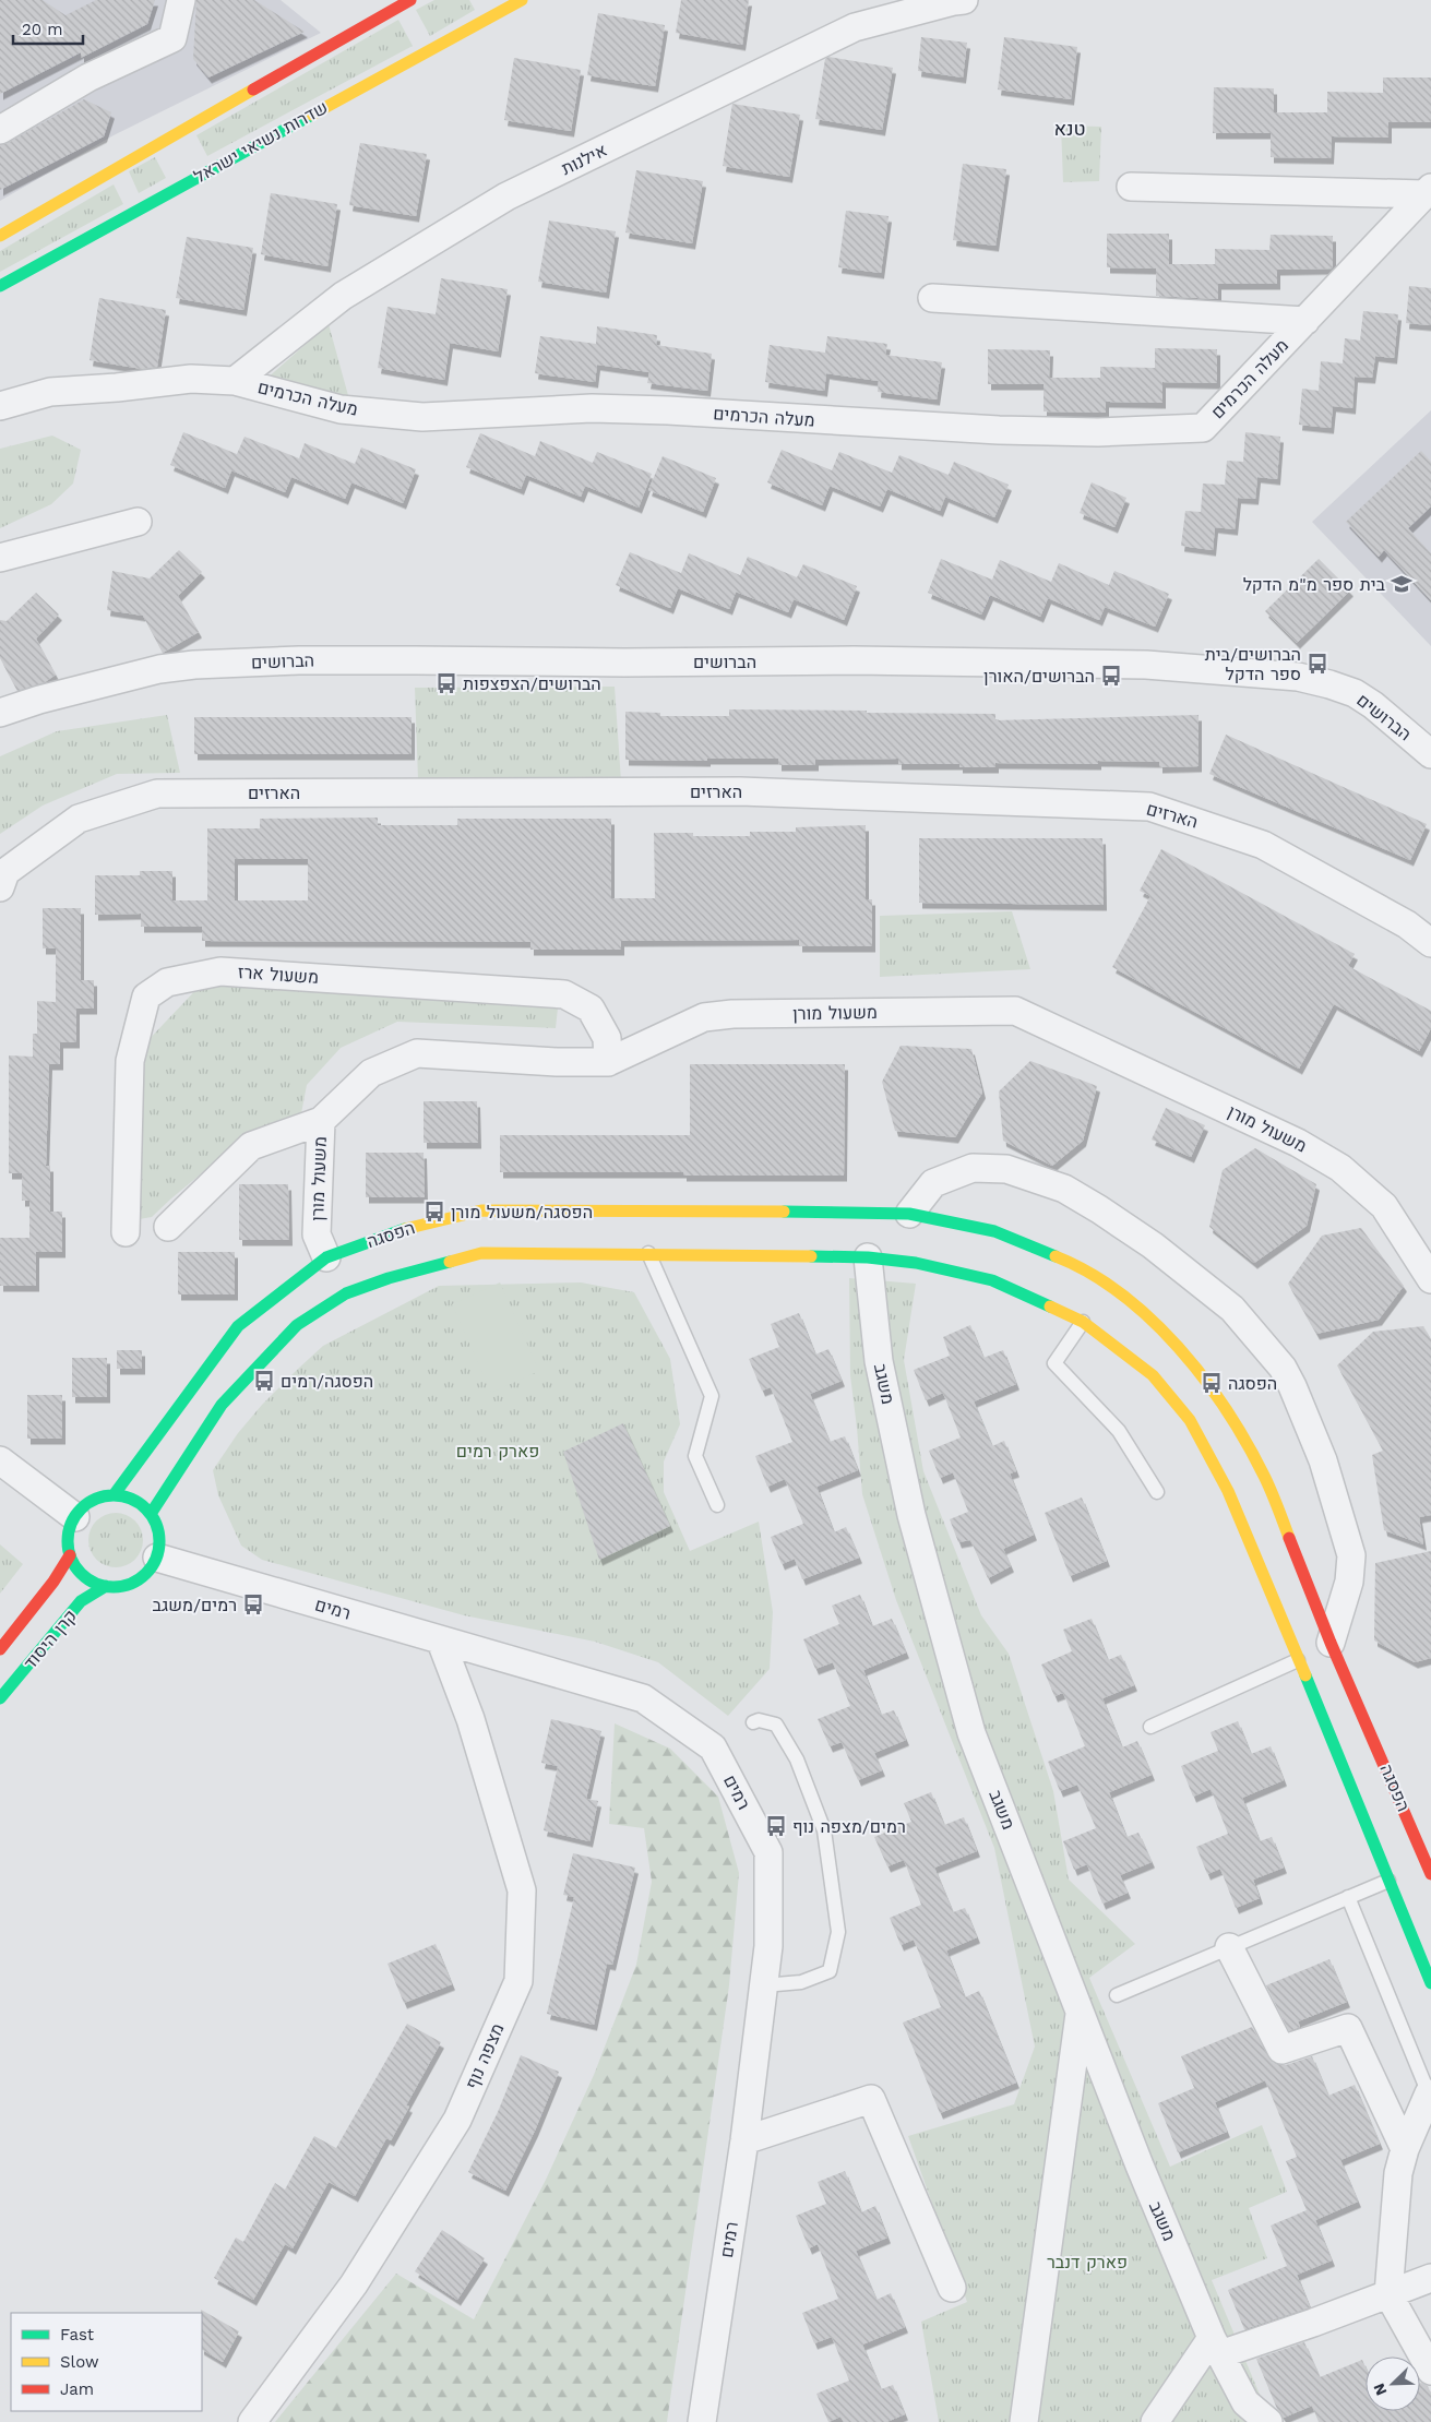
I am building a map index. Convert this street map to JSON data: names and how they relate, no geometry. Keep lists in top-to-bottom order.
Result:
{
  "streets": {
    "street": [
      "שדרות נשיאי ישראל",
      "אילנות",
      "מעלה הכרמים",
      "הברושים",
      "הארזים",
      "משעול ארז",
      "משעול מורן",
      "הפסגה",
      "משגב",
      "רמים",
      "קרן היסוד",
      "מצפה נוף"
    ]
  },
  "crossings": [
    ["אילנות", "מעלה הכרמים"],
    ["משעול ארז", "משעול מורן"],
    ["משעול מורן", "הפסגה"],
    ["הפסגה", "רמים"],
    ["הפסגה", "קרן היסוד"],
    ["רמים", "קרן היסוד"],
    ["רמים", "מצפה נוף"]
  ],
  "districts": ["טנא"],
  "parks": ["פארק רמים", "פארק דנבר"],
  "places": {
    "school or university": ["בית ספר מ\"מ הדקל"],
    "bus stop": [
      "הברושים/בית ספר הדקל",
      "הברושים/האורן",
      "הברושים/הצפצפות",
      "הפסגה/משעול מורן",
      "הפסגה/רמים",
      "הפסגה",
      "רמים/משגב",
      "רמים/מצפה נוף"
    ]
  },
  "legend": ["Fast", "Slow", "Jam"],
  "scale_bar": "20 m",
  "north": "bottom left"
}
